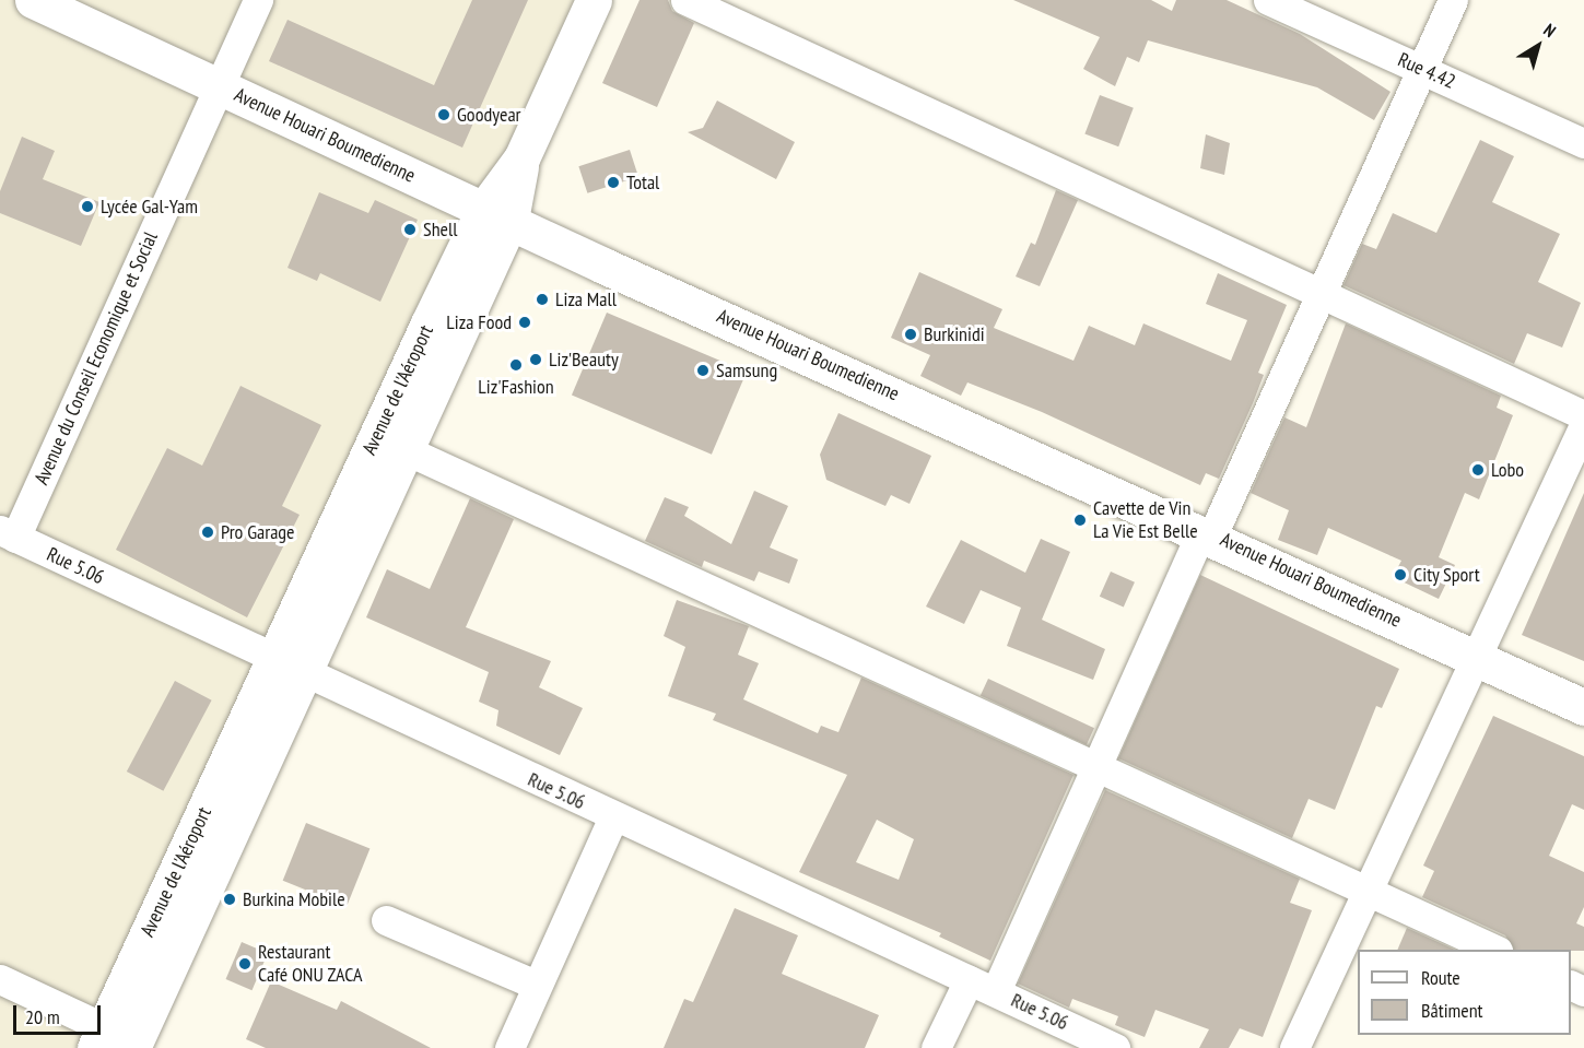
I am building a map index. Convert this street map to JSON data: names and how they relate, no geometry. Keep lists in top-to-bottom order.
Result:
{
  "streets": {
    "main road": ["Avenue Houari Boumedienne", "Avenue de l'Aéroport"],
    "street": ["Rue 4.42", "Avenue du Conseil Economique et Social", "Rue 5.06"]
  },
  "crossings": [
    ["Avenue Houari Boumedienne", "Avenue du Conseil Economique et Social"],
    ["Avenue Houari Boumedienne", "Avenue de l'Aéroport"],
    ["Avenue du Conseil Economique et Social", "Rue 5.06"],
    ["Avenue de l'Aéroport", "Rue 5.06"]
  ],
  "places": [
    "Goodyear",
    "Total",
    "Lycée Gal-Yam",
    "Shell",
    "Liza Mall",
    "Liza Food",
    "Burkinidi",
    "Liz'Beauty",
    "Liz'Fashion",
    "Samsung",
    "Lobo",
    "Cavette de Vin La Vie Est Belle",
    "Pro Garage",
    "City Sport",
    "Burkina Mobile",
    "Restaurant Café ONU ZACA"
  ],
  "legend": ["Route", "Bâtiment"],
  "scale_bar": "20 m",
  "north": "top right"
}
